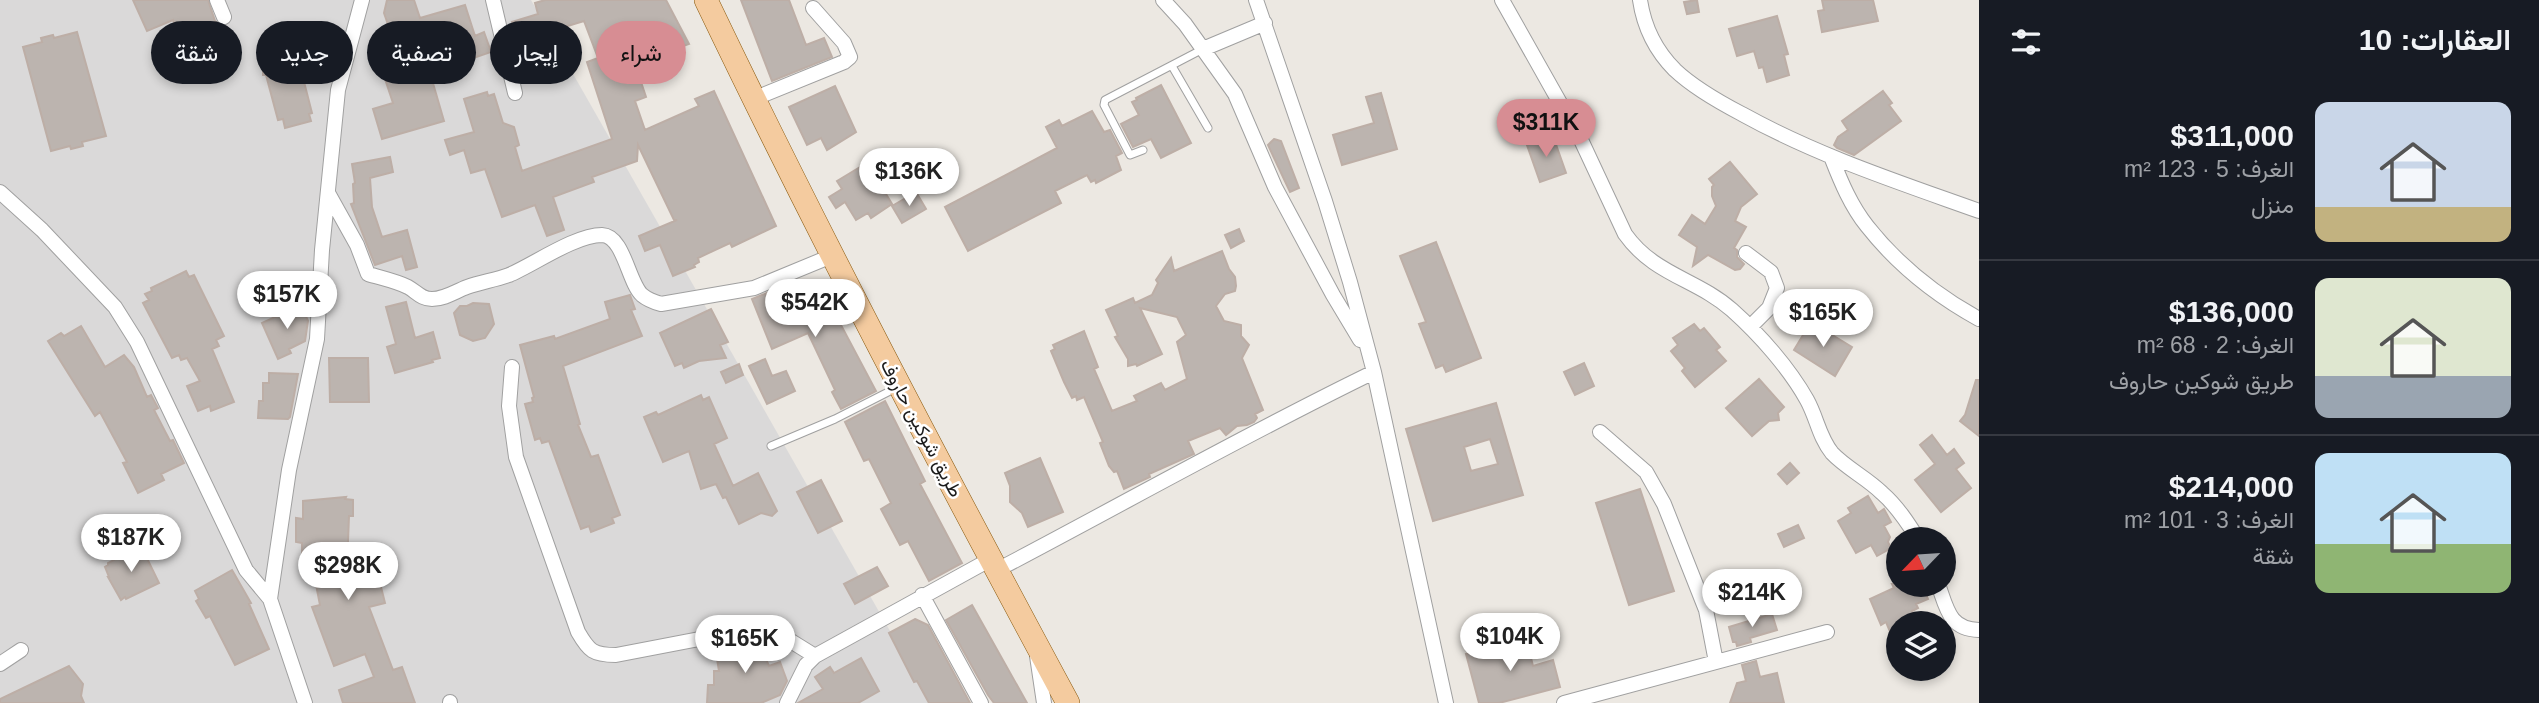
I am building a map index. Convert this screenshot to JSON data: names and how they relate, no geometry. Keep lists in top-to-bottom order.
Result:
{
  "streets": {
    "main road": ["طريق شوكين حاروف"]
  },
  "north": "bottom left",
  "page": {
    "heading": "العقارات: 10",
    "chip": [
      "شراء",
      "إيجار",
      "تصفية",
      "جديد",
      "شقة"
    ],
    "list": [
      {
        "name": "$311,000",
        "note": "الغرف: 5 · 123 m² · منزل"
      },
      {
        "name": "$136,000",
        "note": "الغرف: 2 · 68 m² · طريق شوكين حاروف"
      },
      {
        "name": "$214,000",
        "note": "الغرف: 3 · 101 m² · شقة"
      }
    ],
    "price": [
      "$311K",
      "$136K",
      "$157K",
      "$542K",
      "$165K",
      "$187K",
      "$298K",
      "$214K",
      "$104K",
      "$165K"
    ]
  }
}
